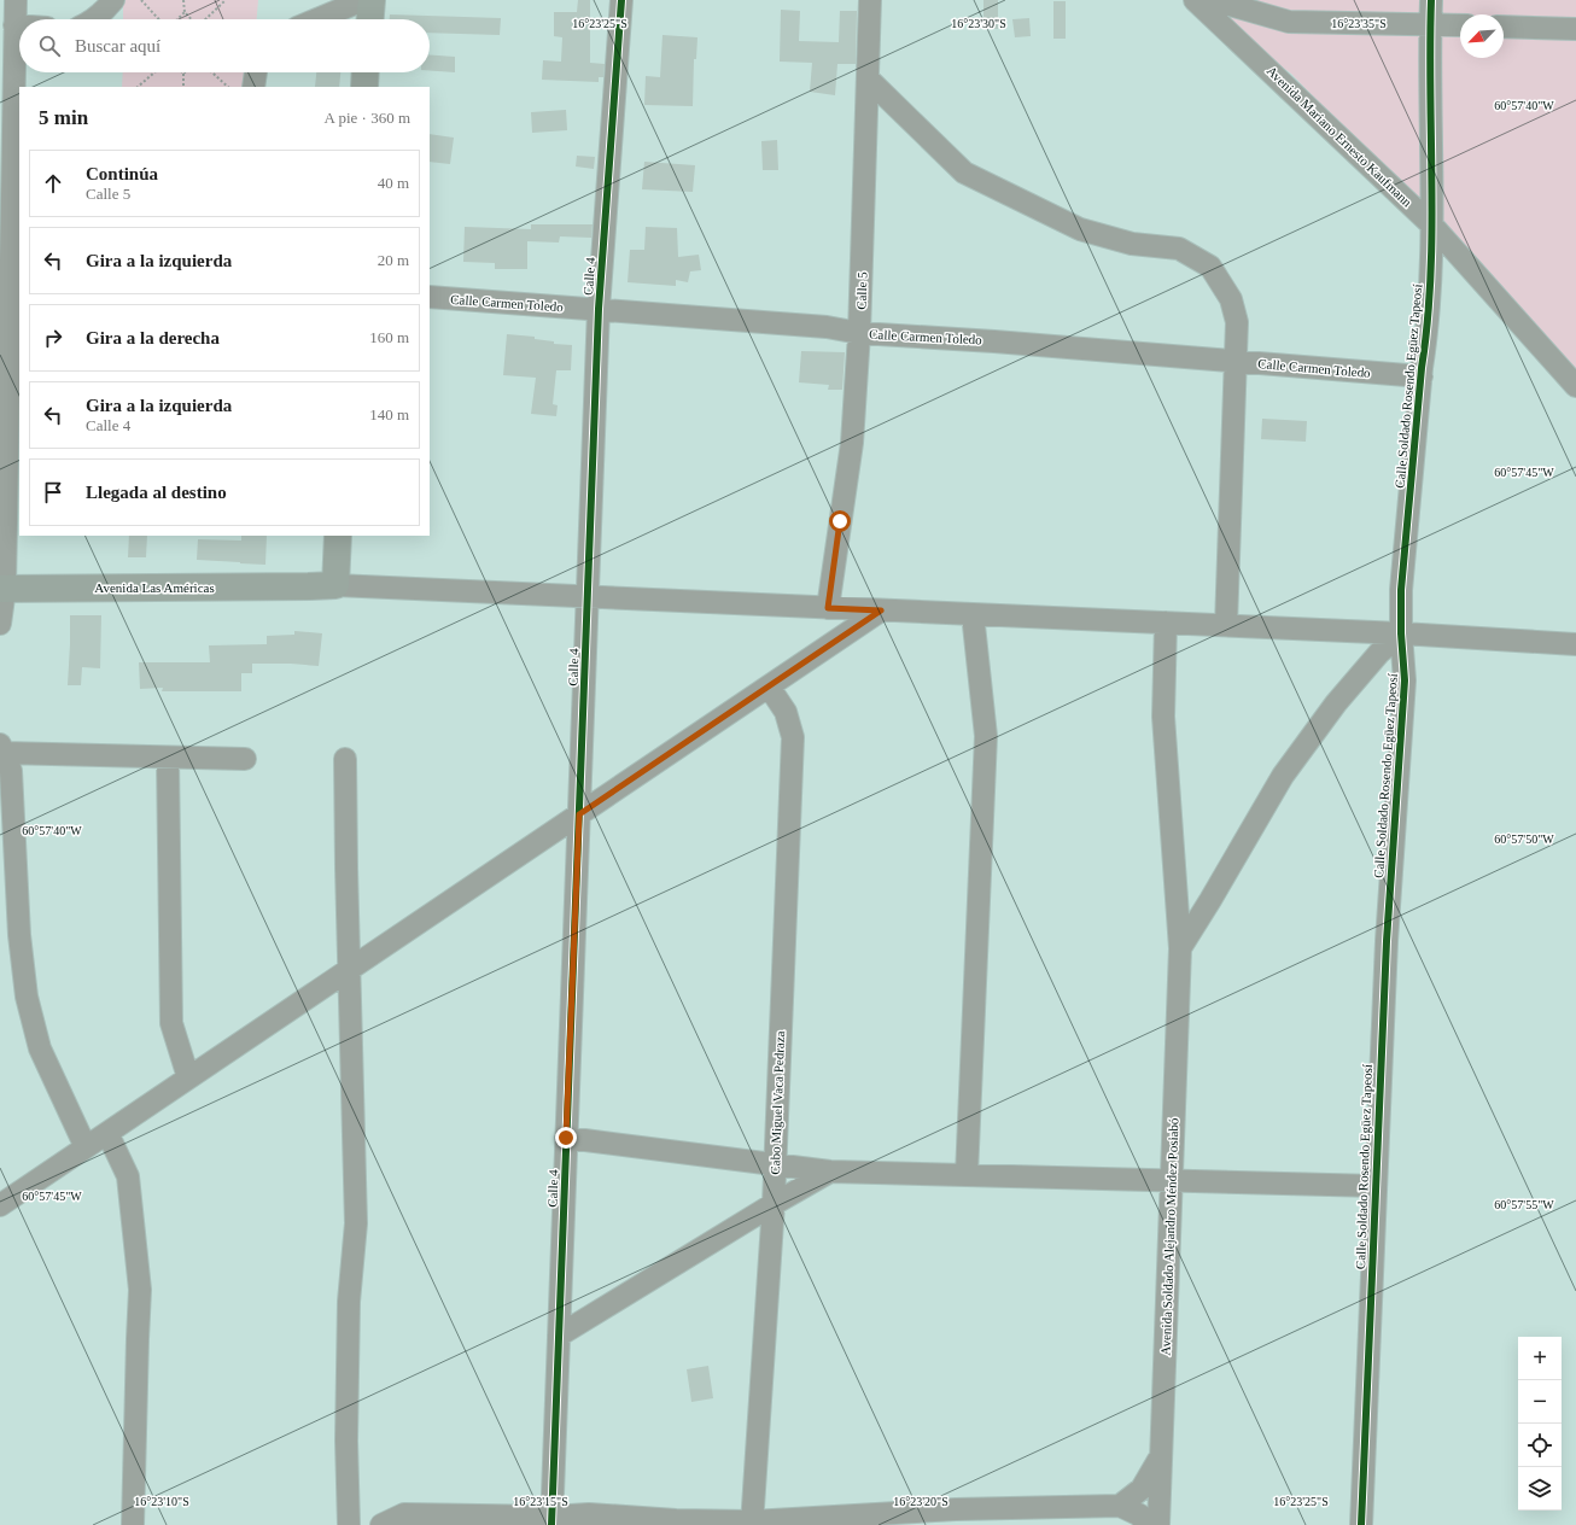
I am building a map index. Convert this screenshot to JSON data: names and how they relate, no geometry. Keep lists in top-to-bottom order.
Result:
{
  "streets": {
    "main road": ["Avenida Las Américas"],
    "street": [
      "Avenida Mariano Ernesto Kaufmann",
      "Calle 4",
      "Calle 5",
      "Calle Carmen Toledo",
      "Calle Soldado Rosendo Egüez Tapeosí",
      "Cabo Miguel Vaca Pedraza",
      "Avenida Soldado Alejandro Méndez Posiabó"
    ]
  },
  "crossings": [
    ["Avenida Mariano Ernesto Kaufmann", "Calle Soldado Rosendo Egüez Tapeosí"],
    ["Calle 4", "Calle Carmen Toledo"],
    ["Calle 5", "Calle Carmen Toledo"],
    ["Calle Carmen Toledo", "Calle Soldado Rosendo Egüez Tapeosí"]
  ],
  "north": "bottom left",
  "page": {
    "search": "Buscar aquí",
    "heading": ["5 min", "A pie · 360 m"],
    "list": [
      ["Continúa", "Calle 5", "40 m"],
      ["Gira a la izquierda", "20 m"],
      ["Gira a la derecha", "160 m"],
      ["Gira a la izquierda", "Calle 4", "140 m"],
      "Llegada al destino"
    ],
    "map_buttons": ["+", "−"]
  },
  "coordinates": [
    "16°23'25\"S",
    "16°23'30\"S",
    "16°23'35\"S",
    "60°57'40\"W",
    "60°57'45\"W",
    "60°57'50\"W",
    "60°57'55\"W",
    "16°23'10\"S",
    "16°23'15\"S",
    "16°23'20\"S"
  ]
}
